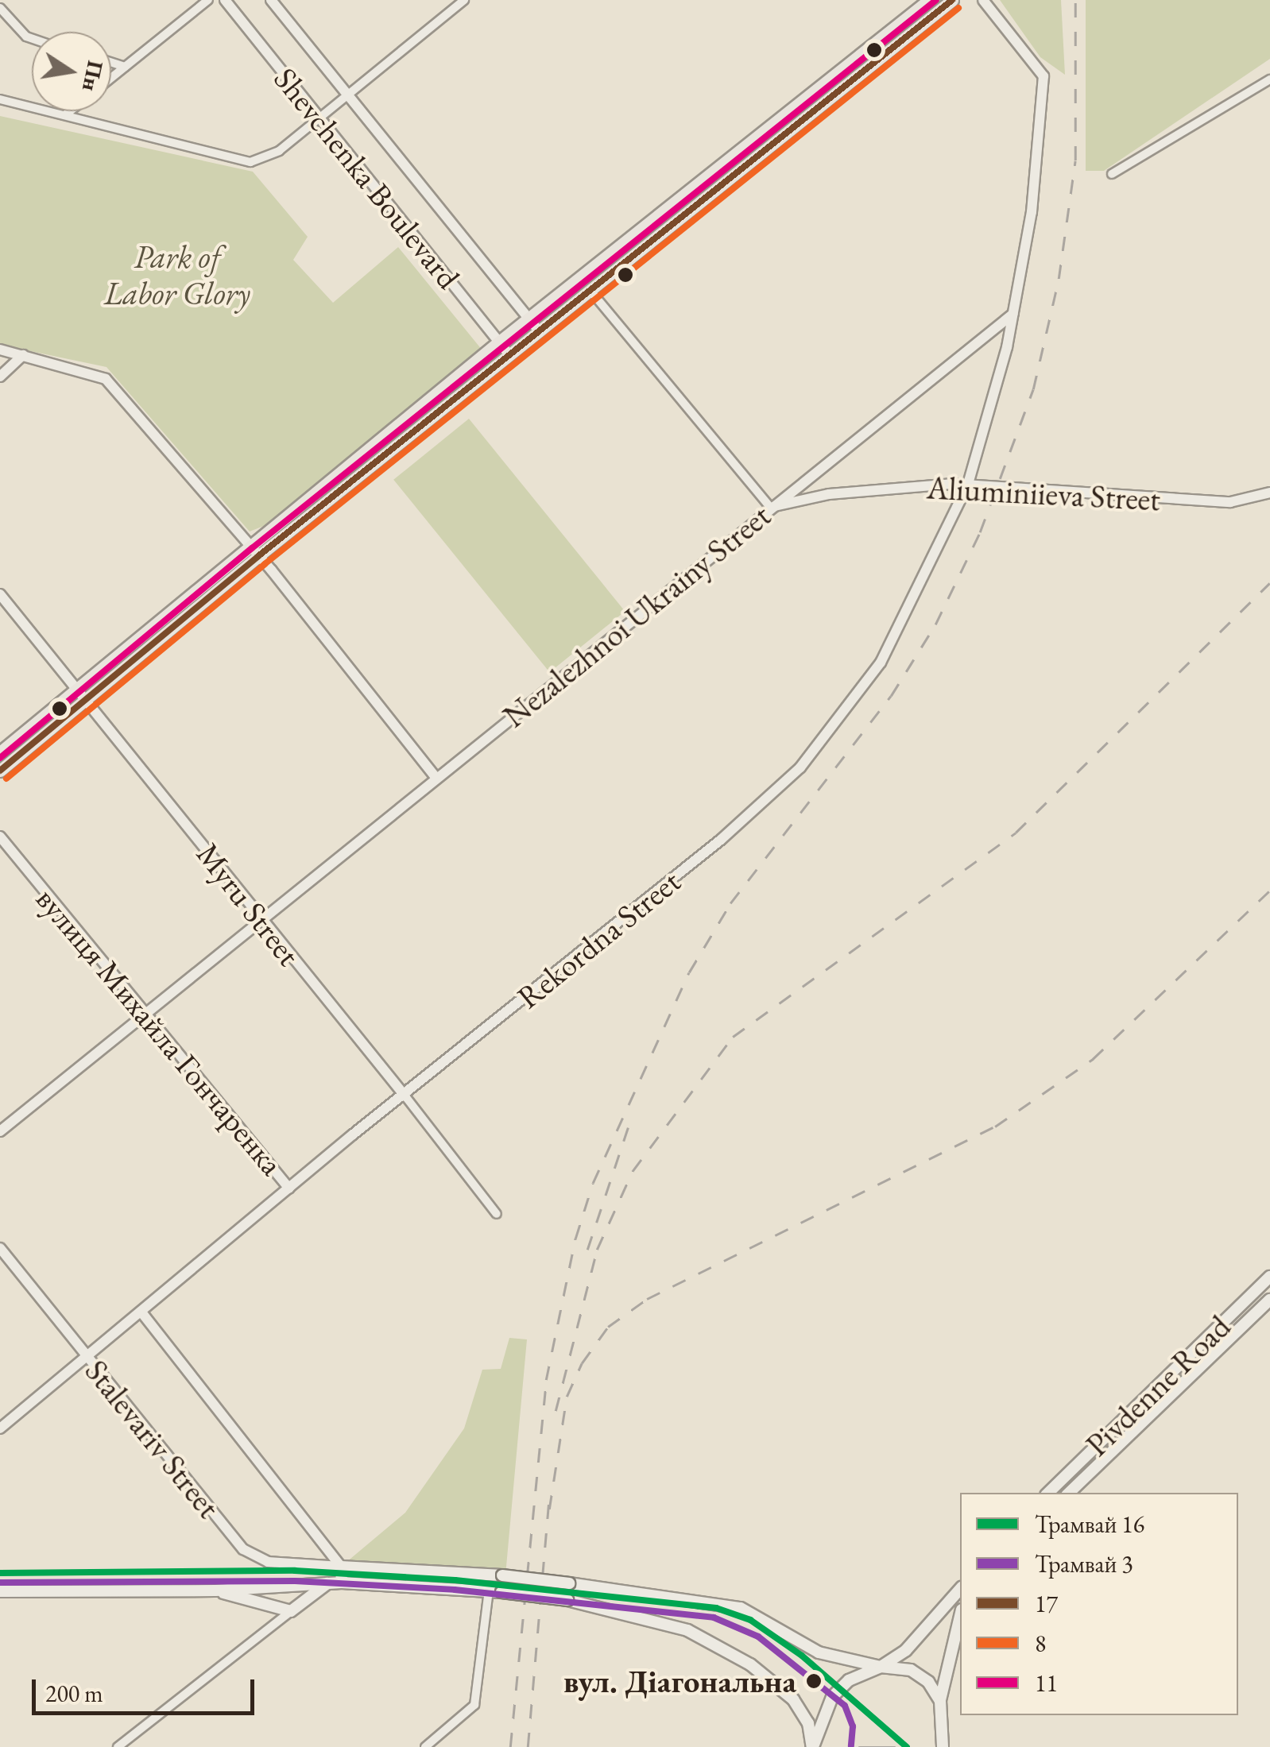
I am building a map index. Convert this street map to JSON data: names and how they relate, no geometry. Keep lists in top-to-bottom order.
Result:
{
  "streets": {
    "main road": ["Pivdenne Road"],
    "street": [
      "Shevchenka Boulevard",
      "Aliuminiieva Street",
      "Nezalezhnoi Ukrainy Street",
      "Myru Street",
      "Rekordna Street",
      "вулиця Михайла Гончаренка",
      "Stalevariv Street"
    ]
  },
  "crossings": [
    ["Aliuminiieva Street", "Nezalezhnoi Ukrainy Street"],
    ["Aliuminiieva Street", "Rekordna Street"],
    ["Nezalezhnoi Ukrainy Street", "Myru Street"],
    ["Nezalezhnoi Ukrainy Street", "Rekordna Street"],
    ["Nezalezhnoi Ukrainy Street", "вулиця Михайла Гончаренка"],
    ["Myru Street", "Rekordna Street"],
    ["Rekordna Street", "вулиця Михайла Гончаренка"],
    ["Rekordna Street", "Stalevariv Street"]
  ],
  "parks": ["Park of Labor Glory"],
  "places": ["вул. Діагональна"],
  "lines": [
    "transit line 17",
    "transit line 11",
    "transit line 8",
    "tram line 16",
    "tram line 3"
  ],
  "legend": [
    "Трамвай 16",
    "Трамвай 3",
    "17",
    "8",
    "11"
  ],
  "scale_bar": "200 m",
  "north": "right"
}
